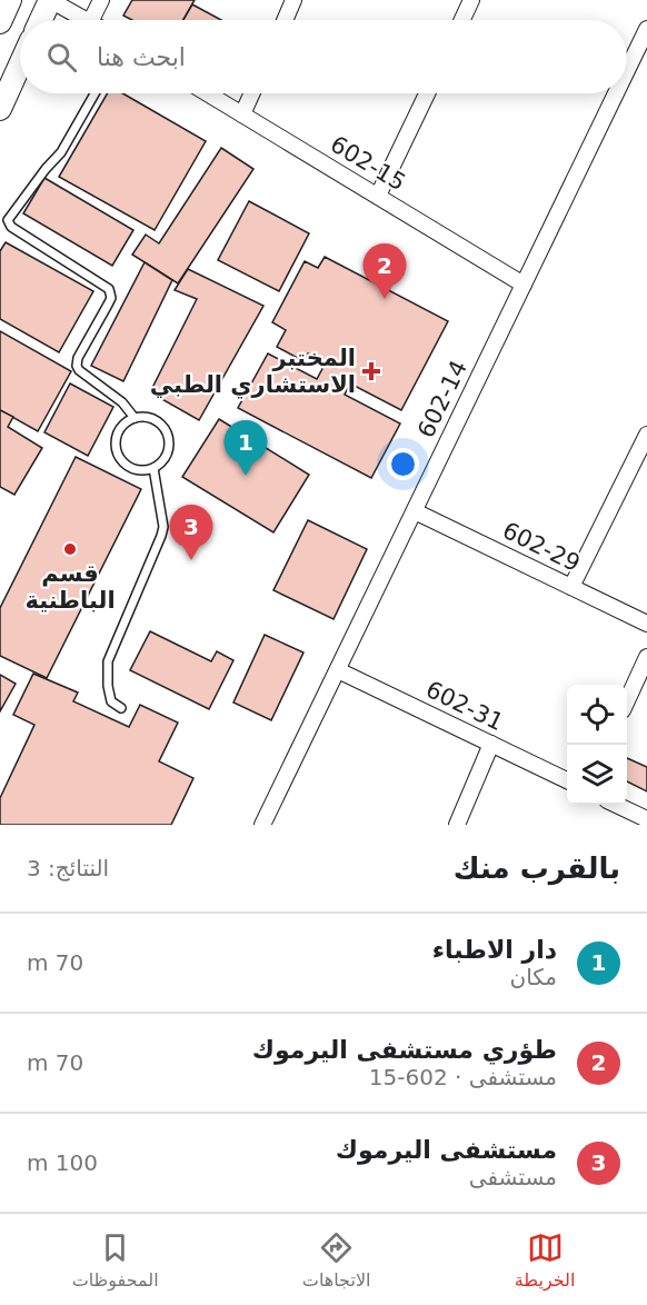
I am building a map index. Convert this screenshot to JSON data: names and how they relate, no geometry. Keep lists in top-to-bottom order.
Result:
{
  "streets": {
    "street": [
      "602-15",
      "602-14",
      "602-29",
      "602-31"
    ]
  },
  "crossings": [
    ["602-15", "602-14"],
    ["602-14", "602-29"],
    ["602-14", "602-31"]
  ],
  "places": {
    "health": ["المختبر الاستشاري الطبي"],
    "other": ["قسم الباطنية"]
  },
  "page": {
    "search": "ابحث هنا",
    "pins": ["2", "1", "3"],
    "heading": ["بالقرب منك", "النتائج: 3"],
    "list": [
      {
        "mark": "1",
        "name": "دار الاطباء",
        "note": "مكان",
        "value": "70 m"
      },
      {
        "mark": "2",
        "name": "طؤري مستشفى اليرموك",
        "note": "مستشفى · 602-15",
        "value": "70 m"
      },
      {
        "mark": "3",
        "name": "مستشفى اليرموك",
        "note": "مستشفى",
        "value": "100 m"
      }
    ],
    "nav": ["الخريطة", "الاتجاهات", "المحفوظات"]
  }
}
